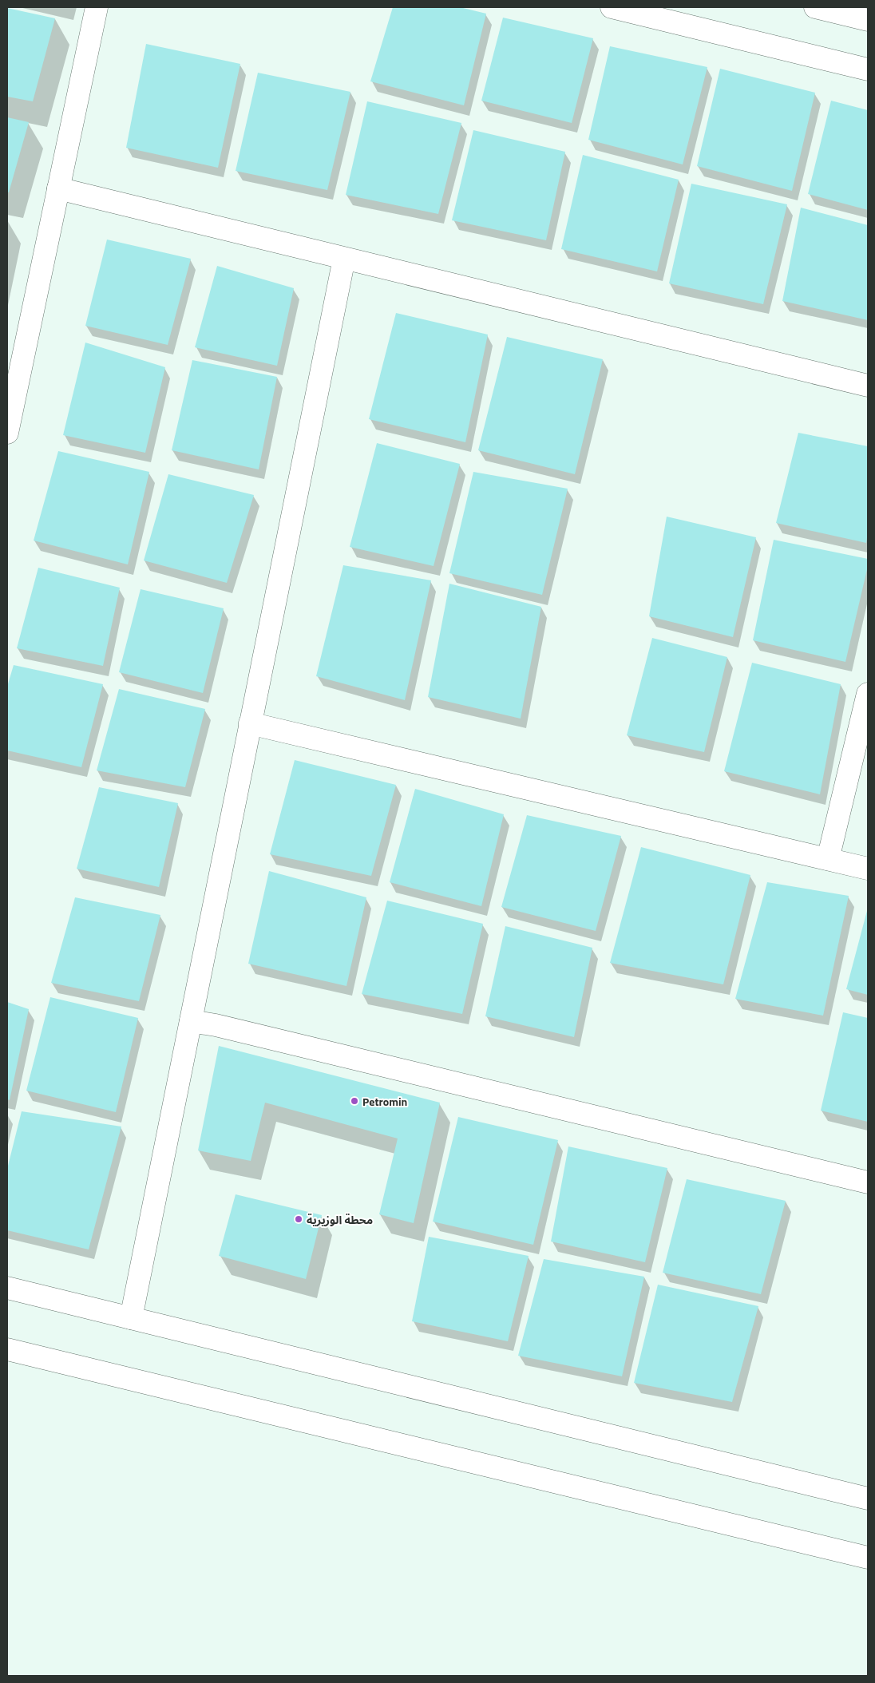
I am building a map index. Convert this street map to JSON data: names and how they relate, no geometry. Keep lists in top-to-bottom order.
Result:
{
  "places": ["Petromin", "محطة الوزيرية"]
}
